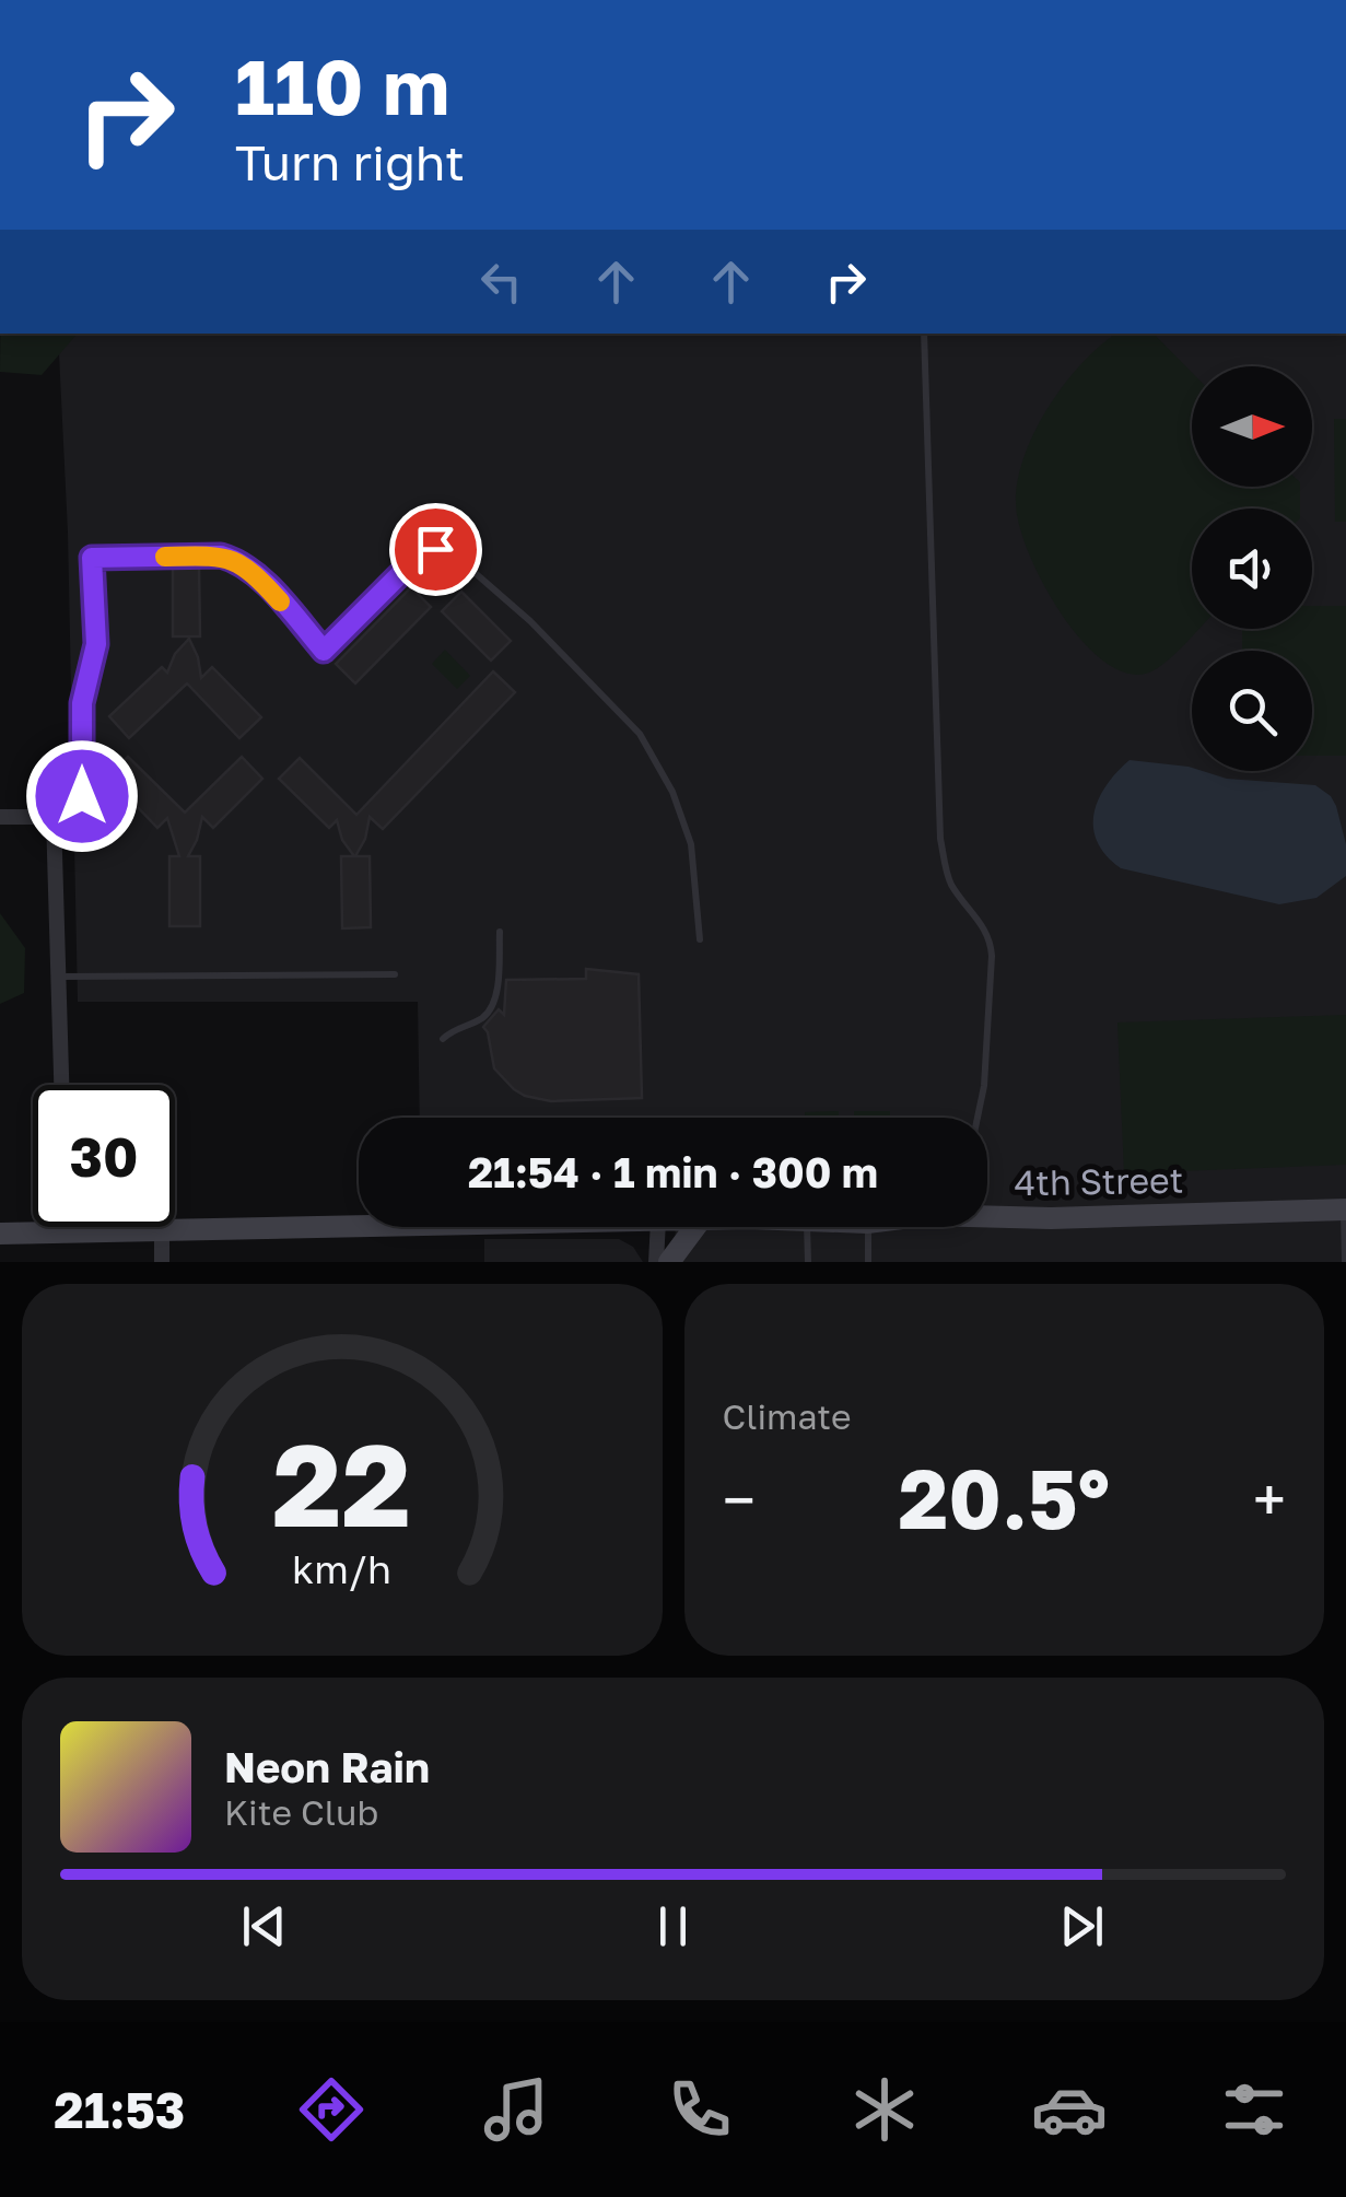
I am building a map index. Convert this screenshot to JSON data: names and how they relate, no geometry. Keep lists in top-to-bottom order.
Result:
{
  "streets": {
    "street": ["4th Street"]
  },
  "north": "right",
  "page": {
    "turn": ["110 m", "Turn right"],
    "limit": "30",
    "trip": "21:54 · 1 min · 300 m",
    "tile": "Climate",
    "heat": ["−", "20.5°", "+"],
    "song": ["Neon Rain", "Kite Club"],
    "tabs": "21:53",
    "gauge": ["22", "km/h"]
  }
}
